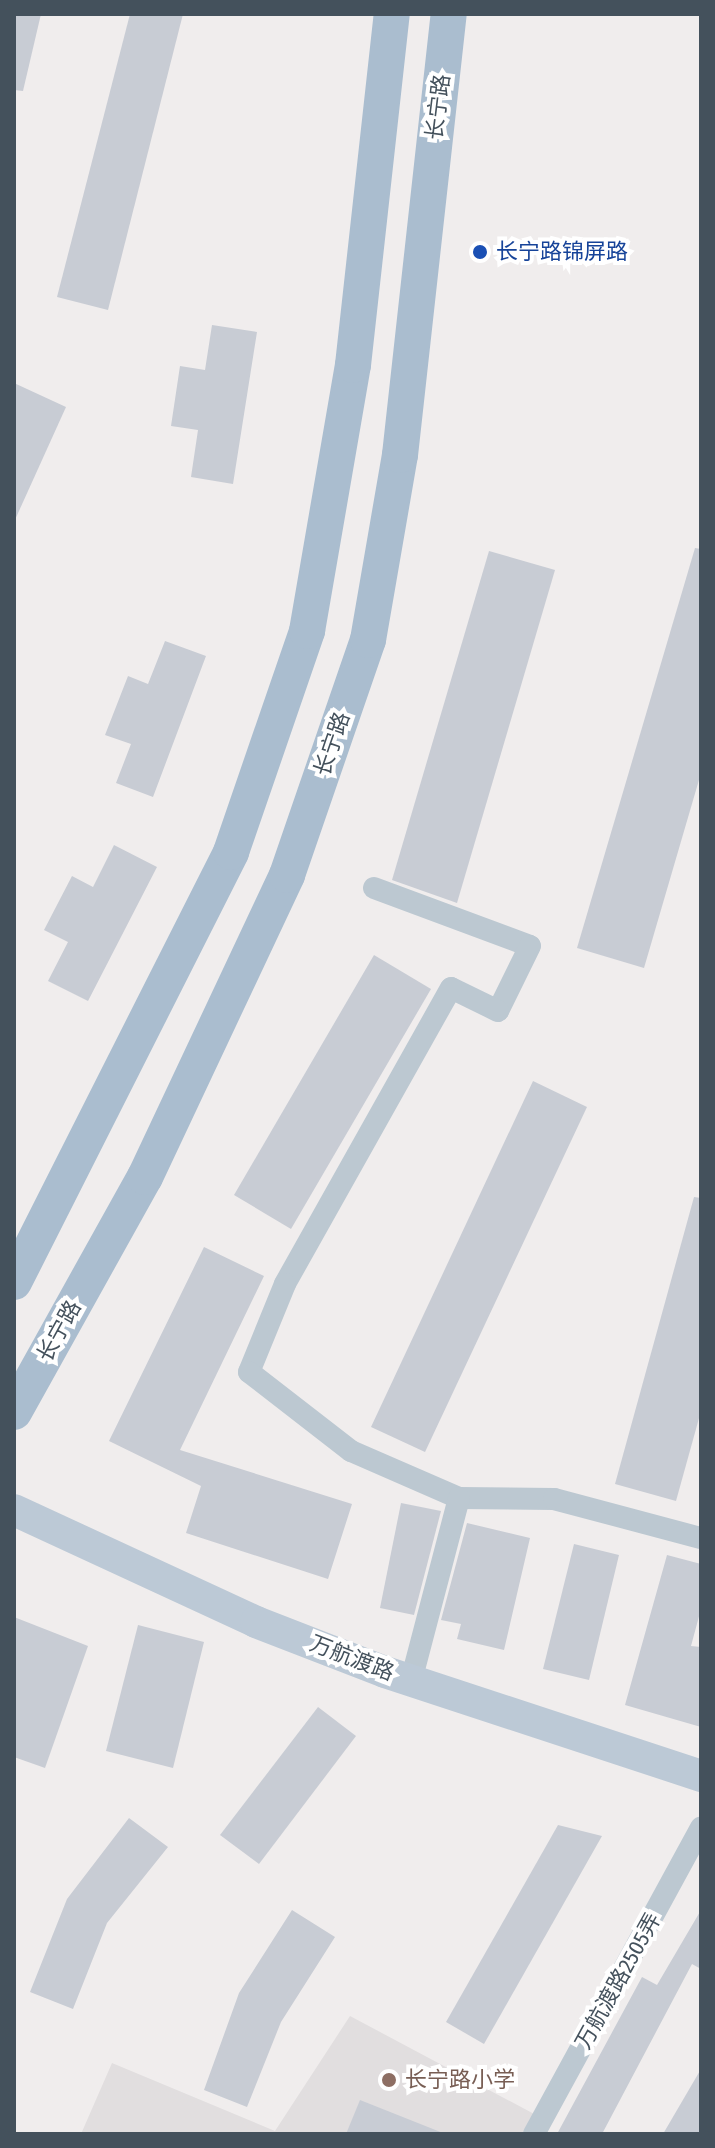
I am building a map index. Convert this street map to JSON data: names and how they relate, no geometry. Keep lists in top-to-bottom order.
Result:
{
  "streets": {
    "main road": ["长宁路"],
    "street": ["万航渡路", "万航渡路2505弄"]
  },
  "places": ["长宁路锦屏路", "长宁路小学"]
}
